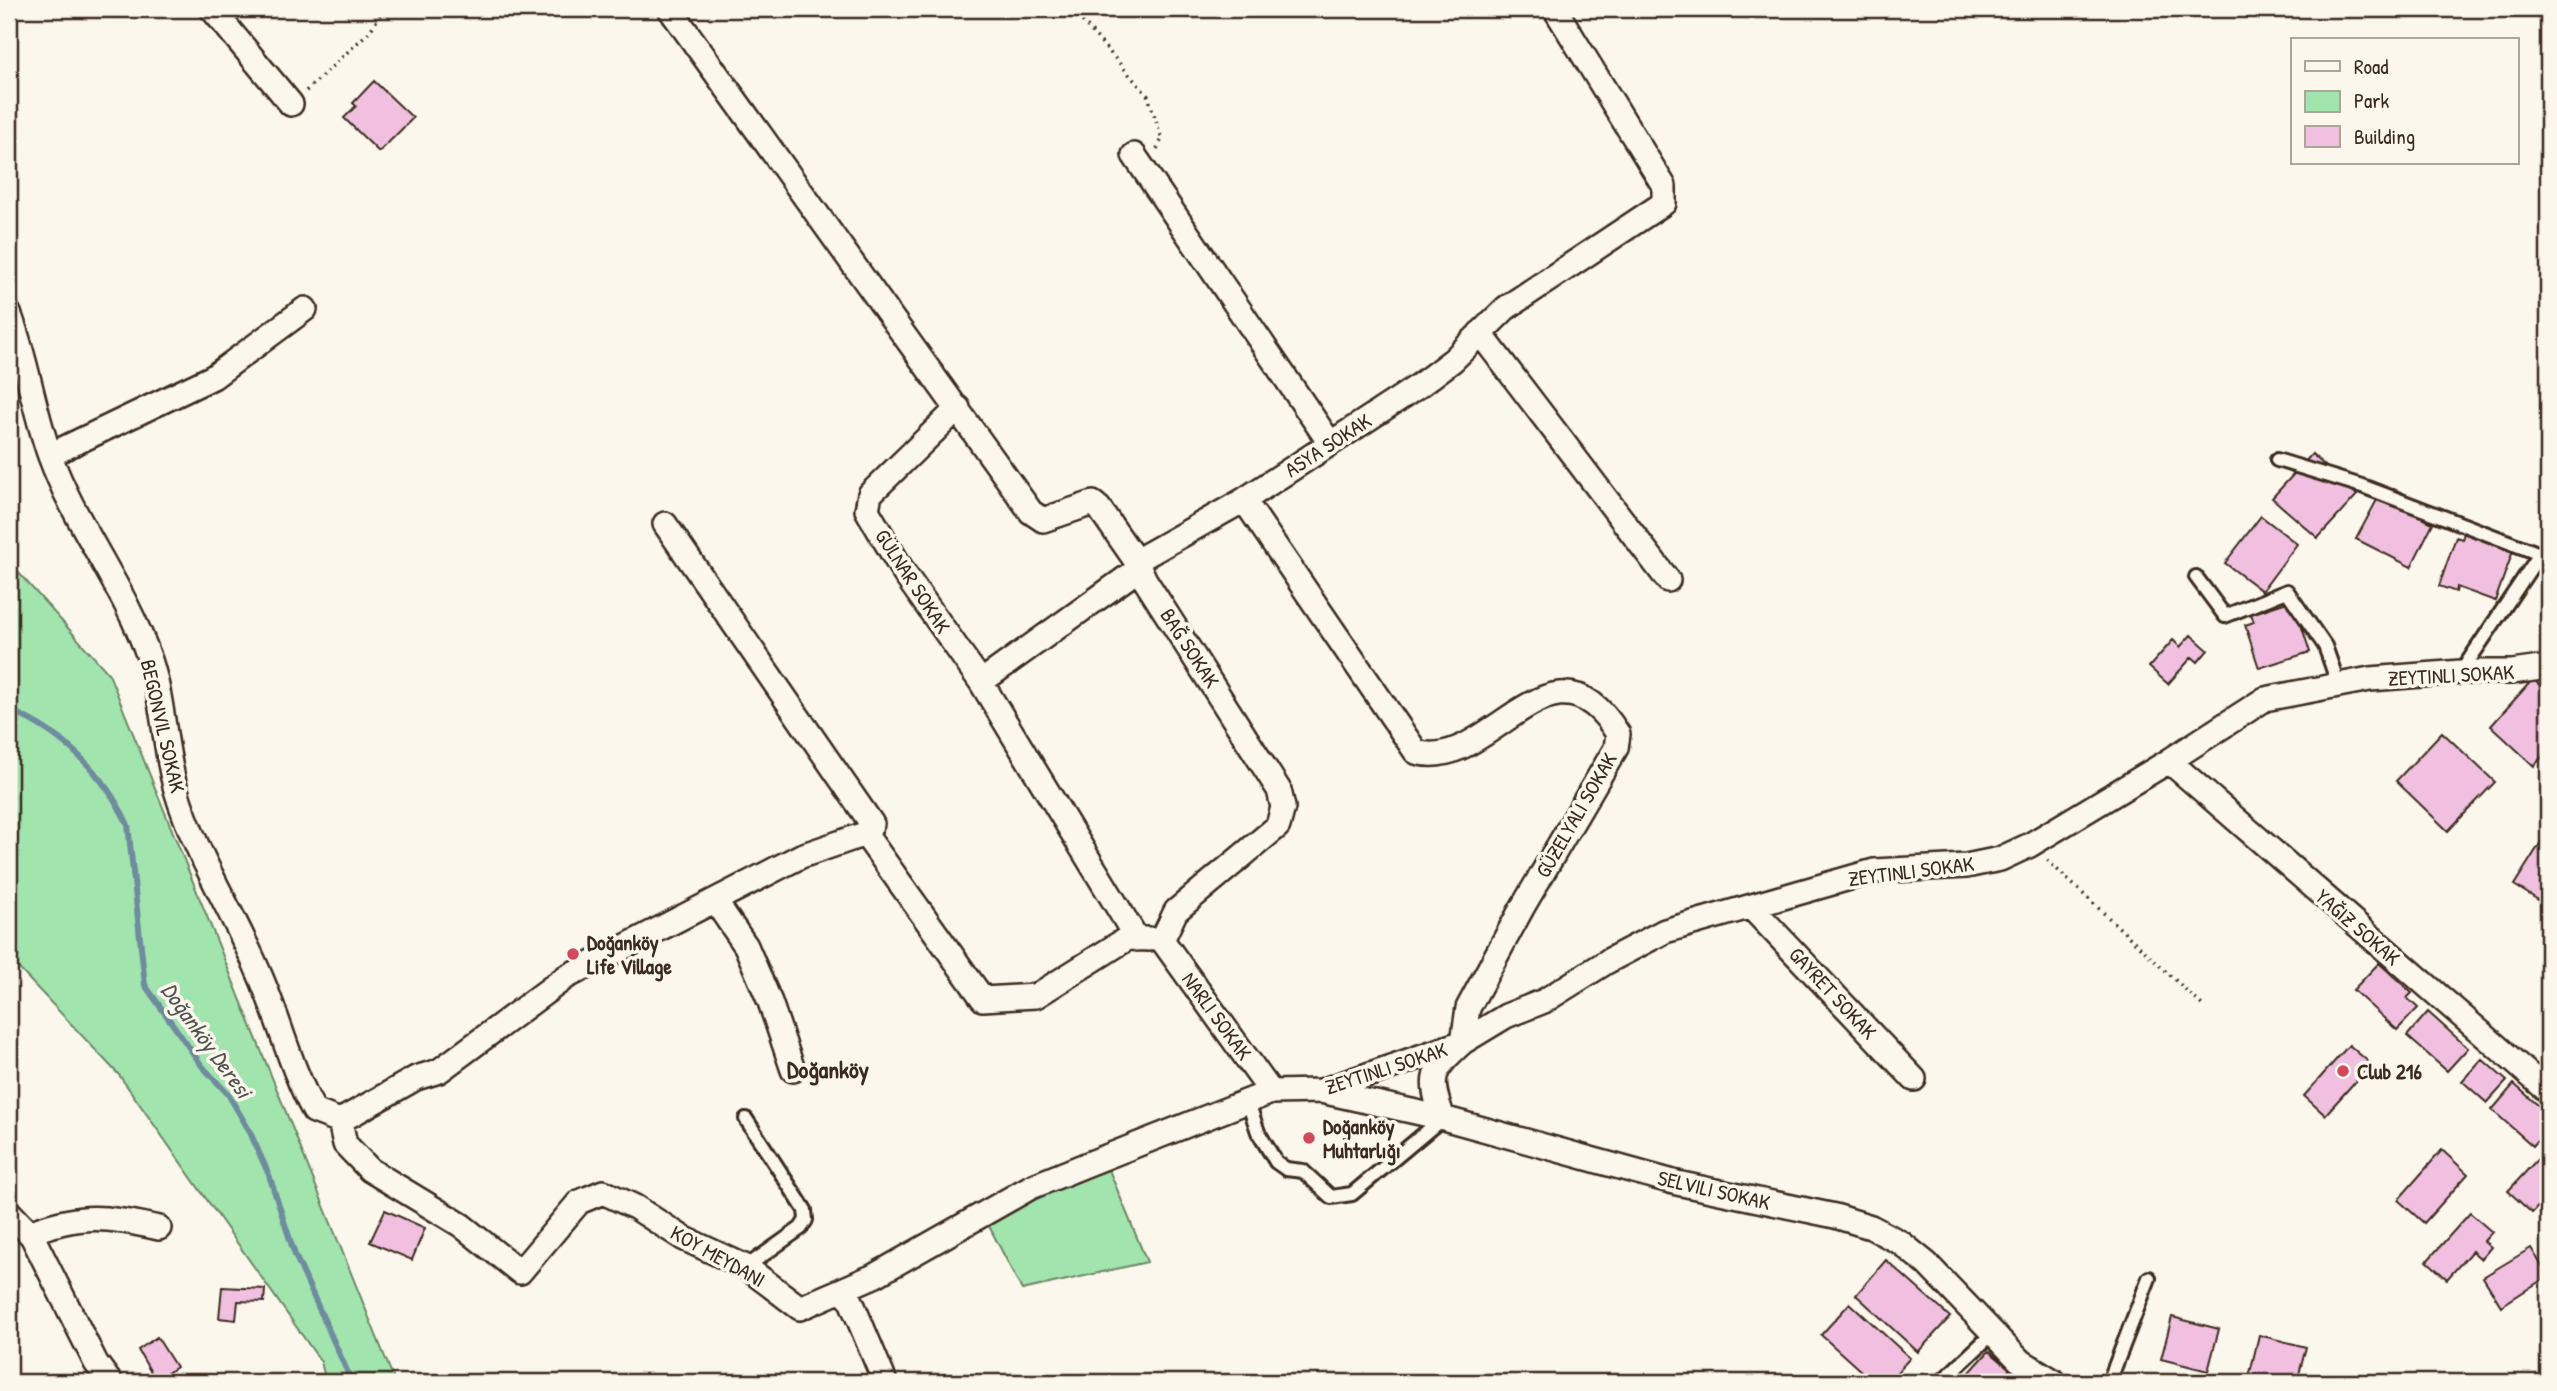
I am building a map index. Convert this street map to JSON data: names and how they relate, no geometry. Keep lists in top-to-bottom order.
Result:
{
  "streets": {
    "street": [
      "ASYA SOKAK",
      "GÜLNAR SOKAK",
      "BAĞ SOKAK",
      "ZEYTINLI SOKAK",
      "BEGONVIL SOKAK",
      "GÜZELYALI SOKAK",
      "YAĞIZ SOKAK",
      "GAYRET SOKAK",
      "NARLI SOKAK",
      "SELVILI SOKAK",
      "KOY MEYDANI"
    ]
  },
  "crossings": [
    ["ASYA SOKAK", "GÜLNAR SOKAK"],
    ["ASYA SOKAK", "BAĞ SOKAK"],
    ["ASYA SOKAK", "GÜZELYALI SOKAK"],
    ["GÜLNAR SOKAK", "BAĞ SOKAK"],
    ["BAĞ SOKAK", "NARLI SOKAK"],
    ["ZEYTINLI SOKAK", "GÜZELYALI SOKAK"],
    ["ZEYTINLI SOKAK", "YAĞIZ SOKAK"],
    ["ZEYTINLI SOKAK", "GAYRET SOKAK"],
    ["ZEYTINLI SOKAK", "NARLI SOKAK"],
    ["ZEYTINLI SOKAK", "SELVILI SOKAK"],
    ["ZEYTINLI SOKAK", "KOY MEYDANI"],
    ["BEGONVIL SOKAK", "KOY MEYDANI"],
    ["NARLI SOKAK", "KOY MEYDANI"]
  ],
  "districts": ["Doğanköy"],
  "water": ["Doğanköy Deresi"],
  "places": ["Doğanköy Life Village", "Club 216", "Doğanköy Muhtarlığı"],
  "legend": ["Road", "Park", "Building"]
}
